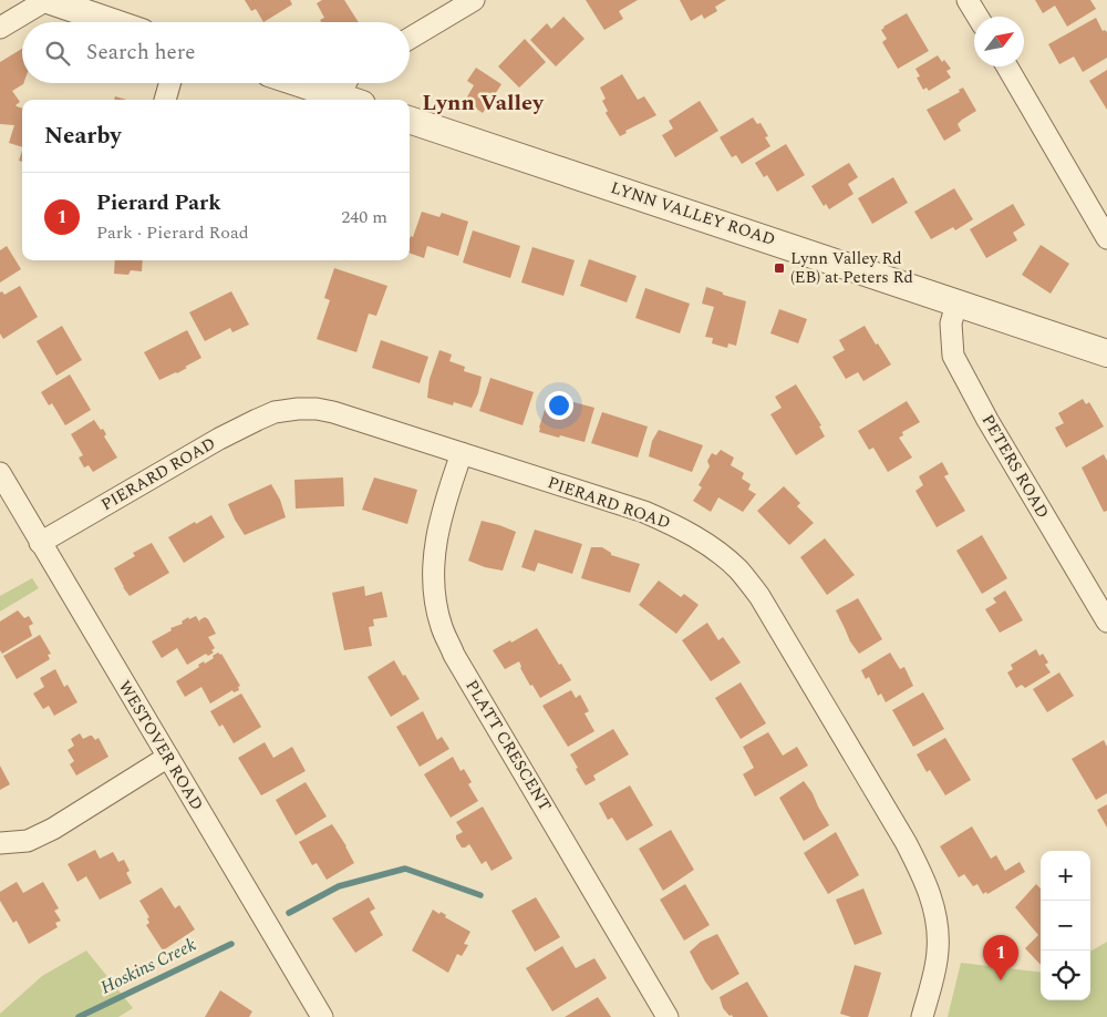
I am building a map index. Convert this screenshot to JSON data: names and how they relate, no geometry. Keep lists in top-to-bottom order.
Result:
{
  "streets": {
    "street": [
      "LYNN VALLEY ROAD",
      "PETERS ROAD",
      "PIERARD ROAD",
      "WESTOVER ROAD",
      "PLATT CRESCENT"
    ]
  },
  "crossings": [
    ["LYNN VALLEY ROAD", "PETERS ROAD"],
    ["PIERARD ROAD", "WESTOVER ROAD"],
    ["PIERARD ROAD", "PLATT CRESCENT"]
  ],
  "districts": ["Lynn Valley"],
  "water": ["Hoskins Creek"],
  "places": {
    "transit": ["Lynn Valley Rd (EB) at Peters Rd"]
  },
  "north": "top right",
  "page": {
    "search": "Search here",
    "heading": "Nearby",
    "list": [
      {
        "mark": "1",
        "name": "Pierard Park",
        "note": "Park · Pierard Road",
        "value": "240 m"
      }
    ],
    "map_buttons": ["+", "−"],
    "pins": "1"
  }
}
